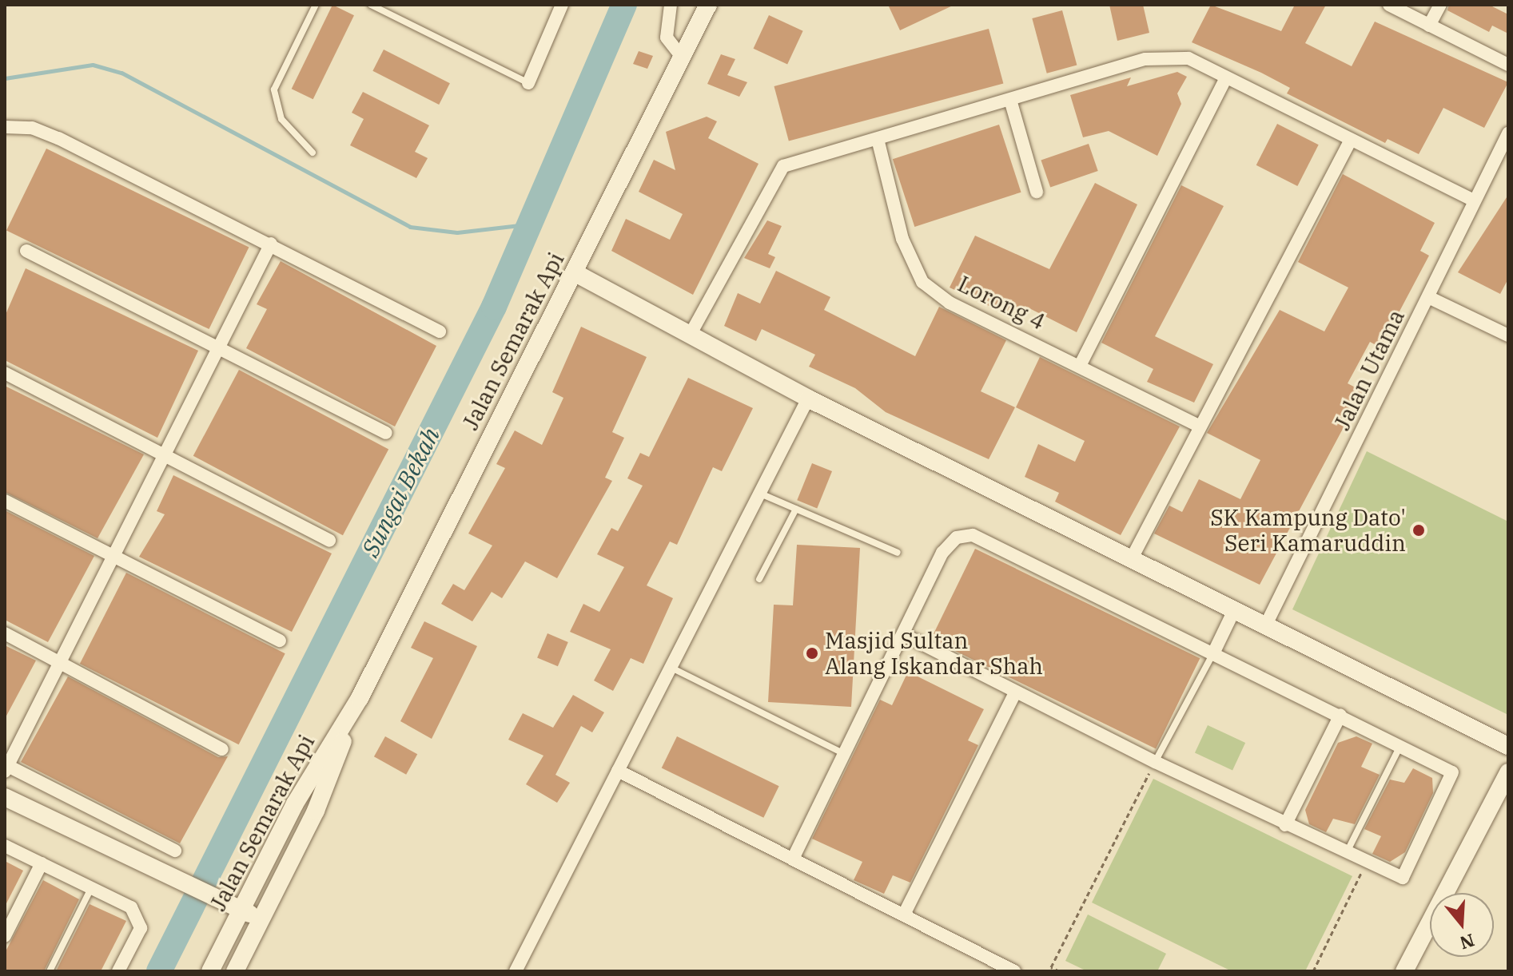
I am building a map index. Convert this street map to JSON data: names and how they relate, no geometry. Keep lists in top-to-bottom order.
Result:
{
  "streets": {
    "street": ["Lorong 4", "Jalan Semarak Api", "Jalan Utama"]
  },
  "water": ["Sungai Bekah"],
  "places": ["SK Kampung Dato' Seri Kamaruddin", "Masjid Sultan Alang Iskandar Shah"],
  "north": "bottom"
}
